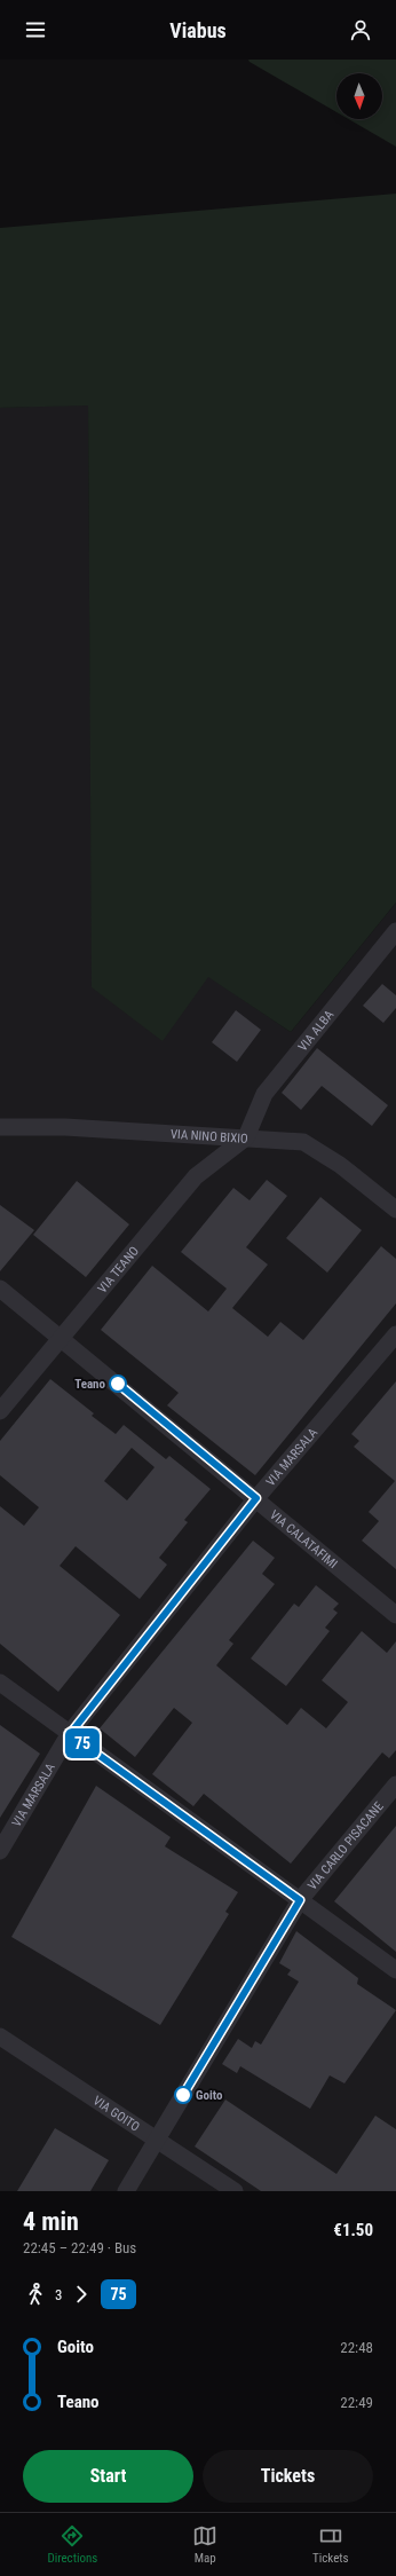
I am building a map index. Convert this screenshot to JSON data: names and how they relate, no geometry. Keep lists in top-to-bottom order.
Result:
{
  "streets": {
    "street": [
      "VIA ALBA",
      "VIA NINO BIXIO",
      "VIA TEANO",
      "VIA MARSALA",
      "VIA CALATAFIMI",
      "VIA CARLO PISACANE",
      "VIA GOITO"
    ]
  },
  "crossings": [
    ["VIA ALBA", "VIA NINO BIXIO"],
    ["VIA ALBA", "VIA TEANO"],
    ["VIA NINO BIXIO", "VIA TEANO"],
    ["VIA TEANO", "VIA CALATAFIMI"],
    ["VIA MARSALA", "VIA CALATAFIMI"],
    ["VIA CARLO PISACANE", "VIA GOITO"]
  ],
  "places": ["Teano", "Goito"],
  "lines": ["bus line 75"],
  "north": "bottom",
  "page": {
    "header": "Viabus",
    "on_map": "75",
    "heading": ["4 min", "22:45 – 22:49 · Bus", "€1.50"],
    "legs": ["3", "75"],
    "list": [
      {
        "name": "Goito",
        "value": "22:48"
      },
      {
        "name": "Teano",
        "value": "22:49"
      }
    ],
    "buttons": ["Start", "Tickets"],
    "tabs": ["Directions", "Map", "Tickets"]
  }
}
